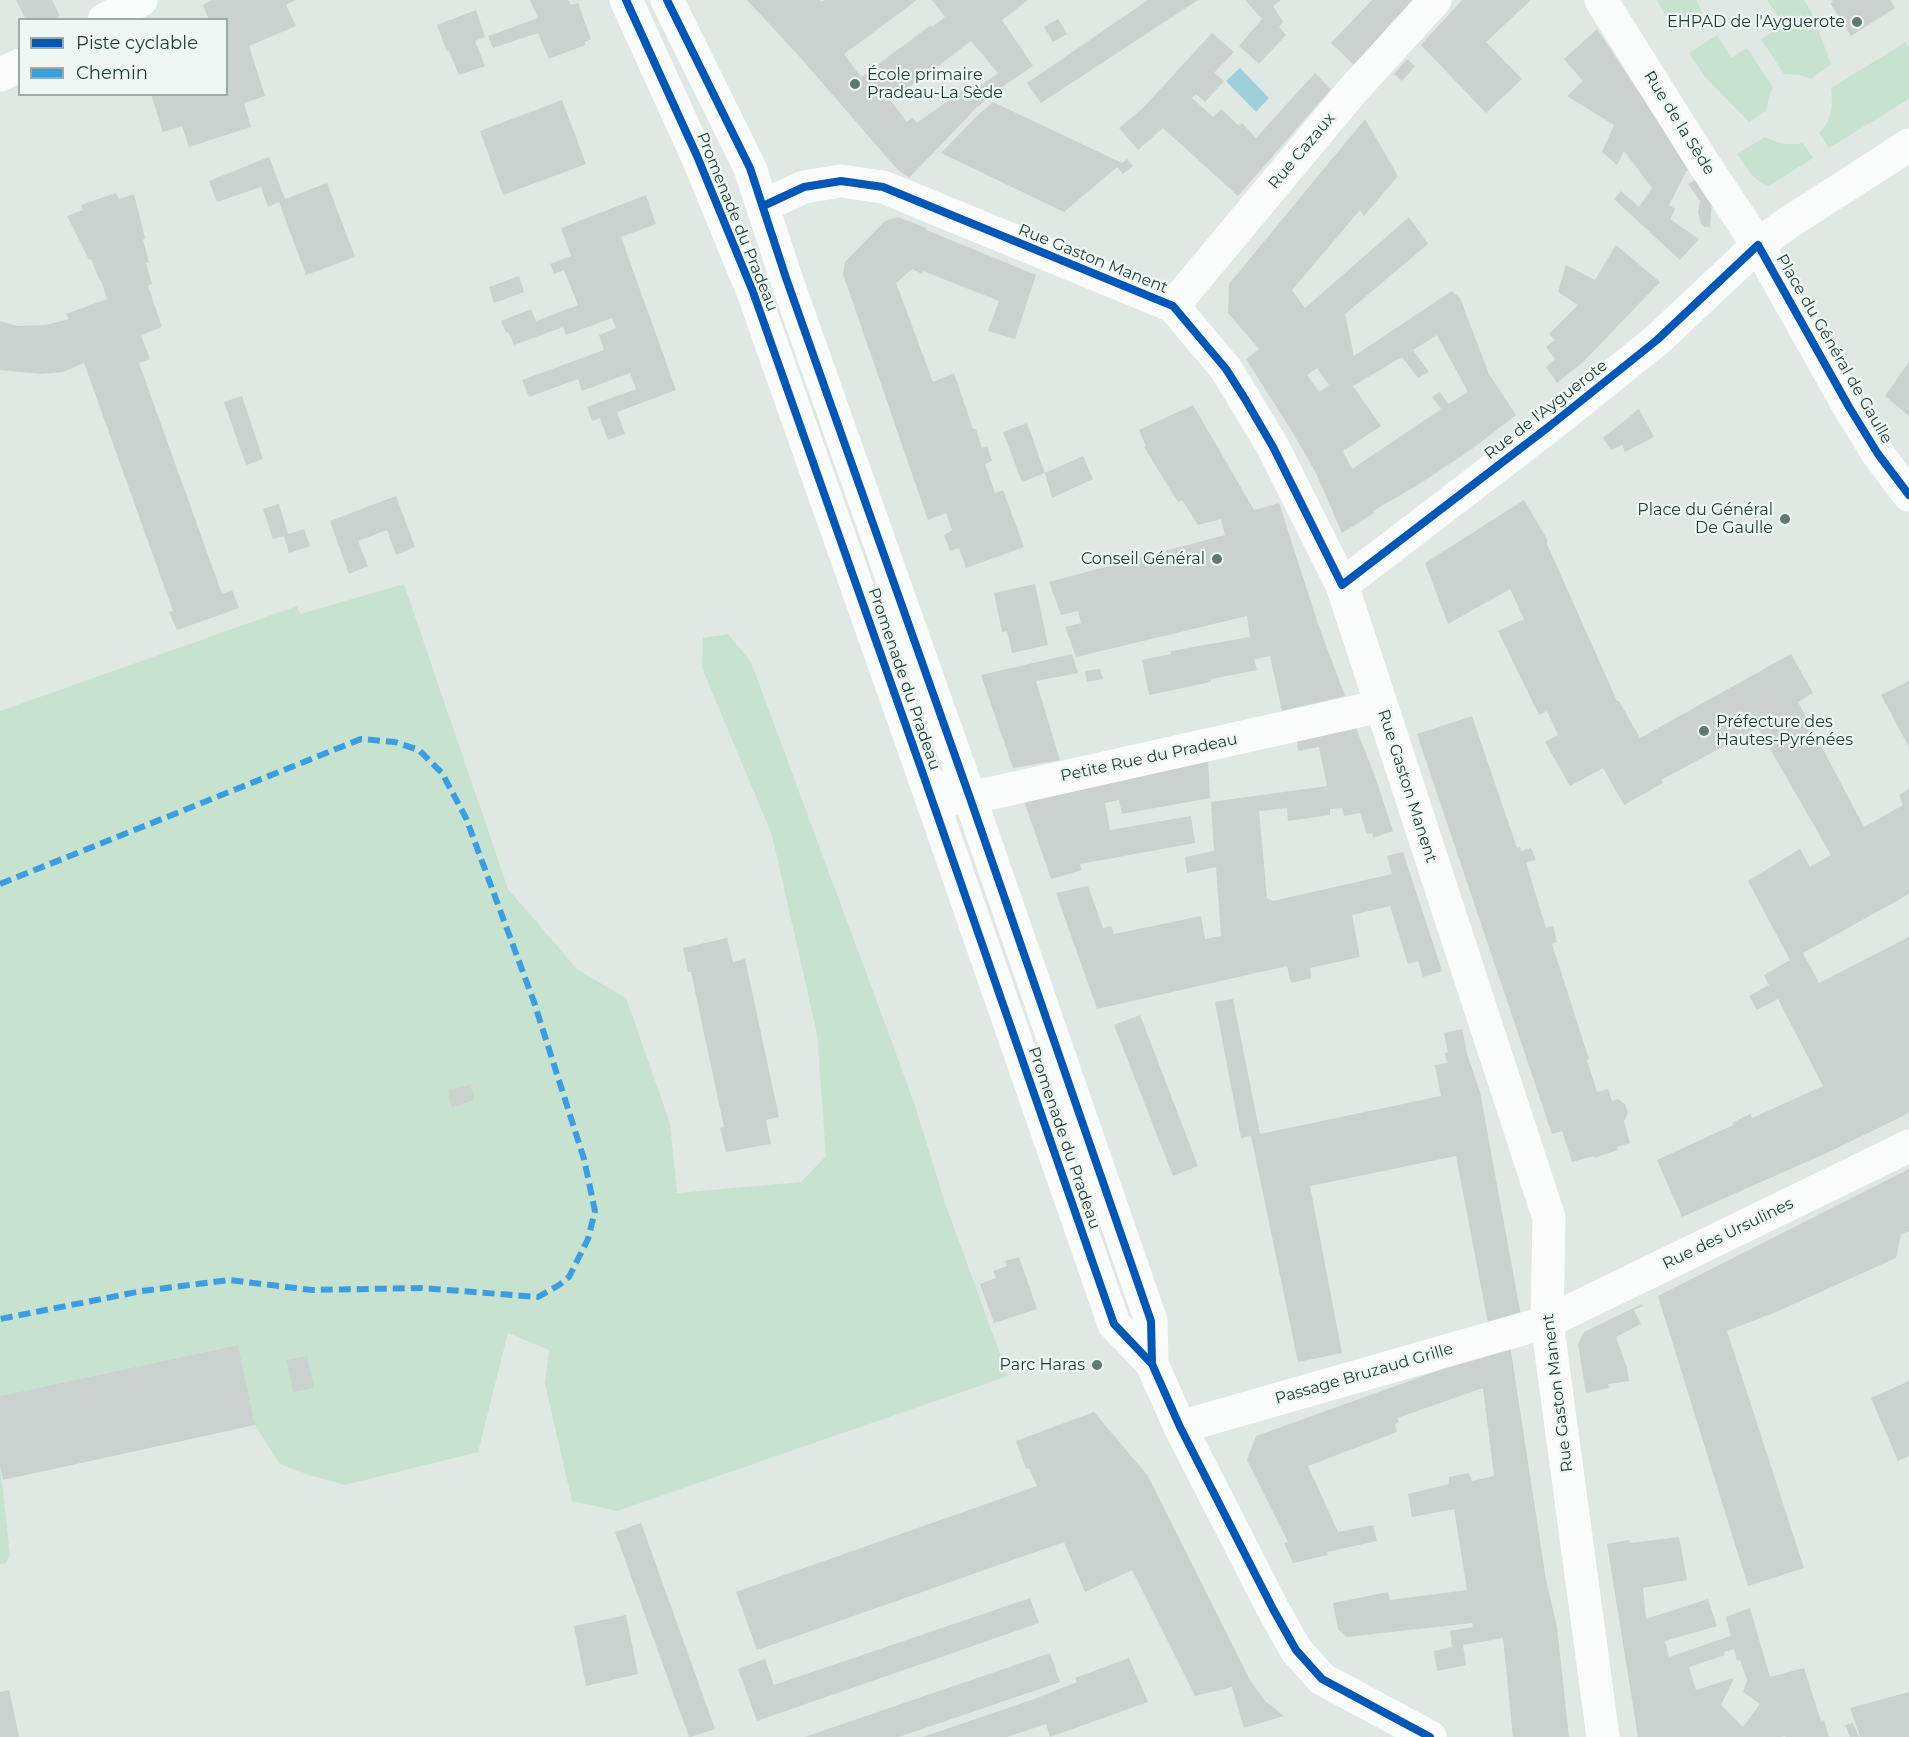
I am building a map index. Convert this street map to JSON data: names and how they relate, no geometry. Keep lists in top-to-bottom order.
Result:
{
  "streets": {
    "street": [
      "Rue de la Sède",
      "Rue Cazaux",
      "Promenade du Pradeau",
      "Rue Gaston Manent",
      "Place du Général de Gaulle",
      "Rue de l'Ayguerote",
      "Petite Rue du Pradeau",
      "Rue des Ursulines",
      "Passage Bruzaud Grille"
    ]
  },
  "crossings": [
    ["Rue de la Sède", "Place du Général de Gaulle"],
    ["Rue de la Sède", "Rue de l'Ayguerote"],
    ["Rue Cazaux", "Rue Gaston Manent"],
    ["Promenade du Pradeau", "Rue Gaston Manent"],
    ["Promenade du Pradeau", "Petite Rue du Pradeau"],
    ["Promenade du Pradeau", "Passage Bruzaud Grille"],
    ["Rue Gaston Manent", "Rue de l'Ayguerote"],
    ["Rue Gaston Manent", "Petite Rue du Pradeau"],
    ["Rue Gaston Manent", "Rue des Ursulines"],
    ["Rue Gaston Manent", "Passage Bruzaud Grille"],
    ["Place du Général de Gaulle", "Rue de l'Ayguerote"],
    ["Rue des Ursulines", "Passage Bruzaud Grille"]
  ],
  "places": [
    "EHPAD de l'Ayguerote",
    "École primaire Pradeau-La Sède",
    "Place du Général De Gaulle",
    "Conseil Général",
    "Préfecture des Hautes-Pyrénées",
    "Parc Haras"
  ],
  "legend": ["Piste cyclable", "Chemin"]
}
